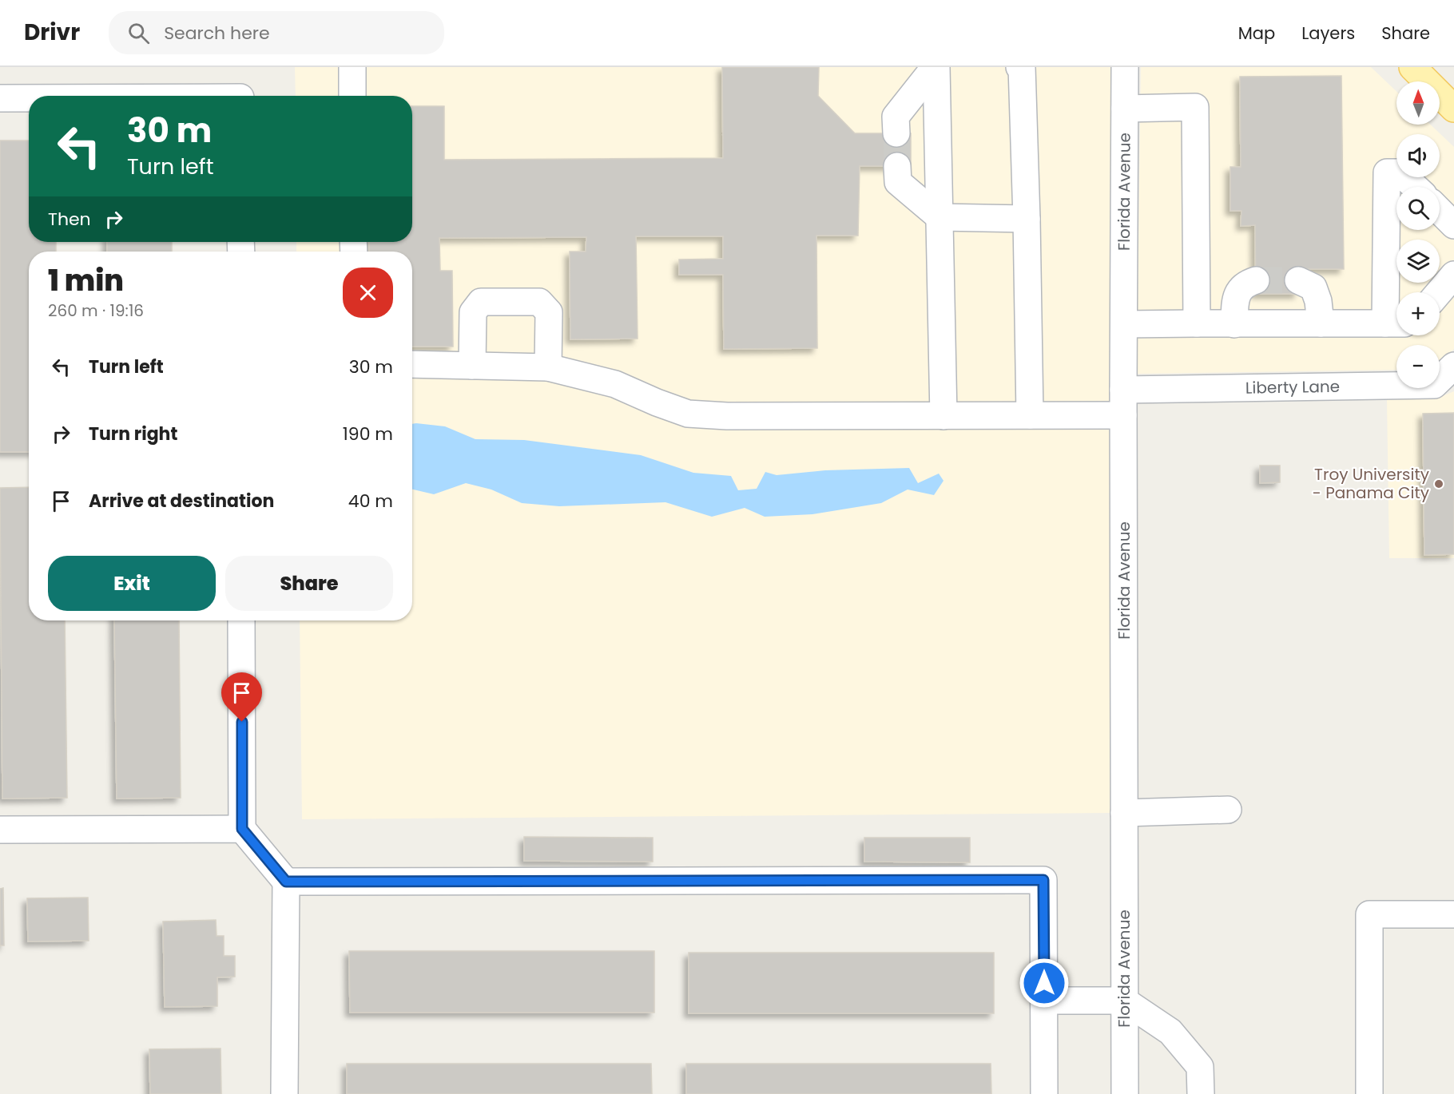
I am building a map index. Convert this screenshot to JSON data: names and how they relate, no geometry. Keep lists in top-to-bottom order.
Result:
{
  "streets": {
    "street": ["Florida Avenue", "Liberty Lane"]
  },
  "crossings": [
    ["Florida Avenue", "Liberty Lane"]
  ],
  "places": ["Troy University - Panama City"],
  "north": "top",
  "page": {
    "header": "Drivr",
    "search": "Search here",
    "nav": ["Map", "Layers", "Share"],
    "map_buttons": ["+", "−"],
    "turn": ["30 m", "Turn left"],
    "then": "Then",
    "heading": ["1 min", "260 m · 19:16"],
    "list": [
      {
        "name": "Turn left",
        "value": "30 m"
      },
      {
        "name": "Turn right",
        "value": "190 m"
      },
      {
        "name": "Arrive at destination",
        "value": "40 m"
      }
    ],
    "buttons": ["Exit", "Share"]
  }
}
